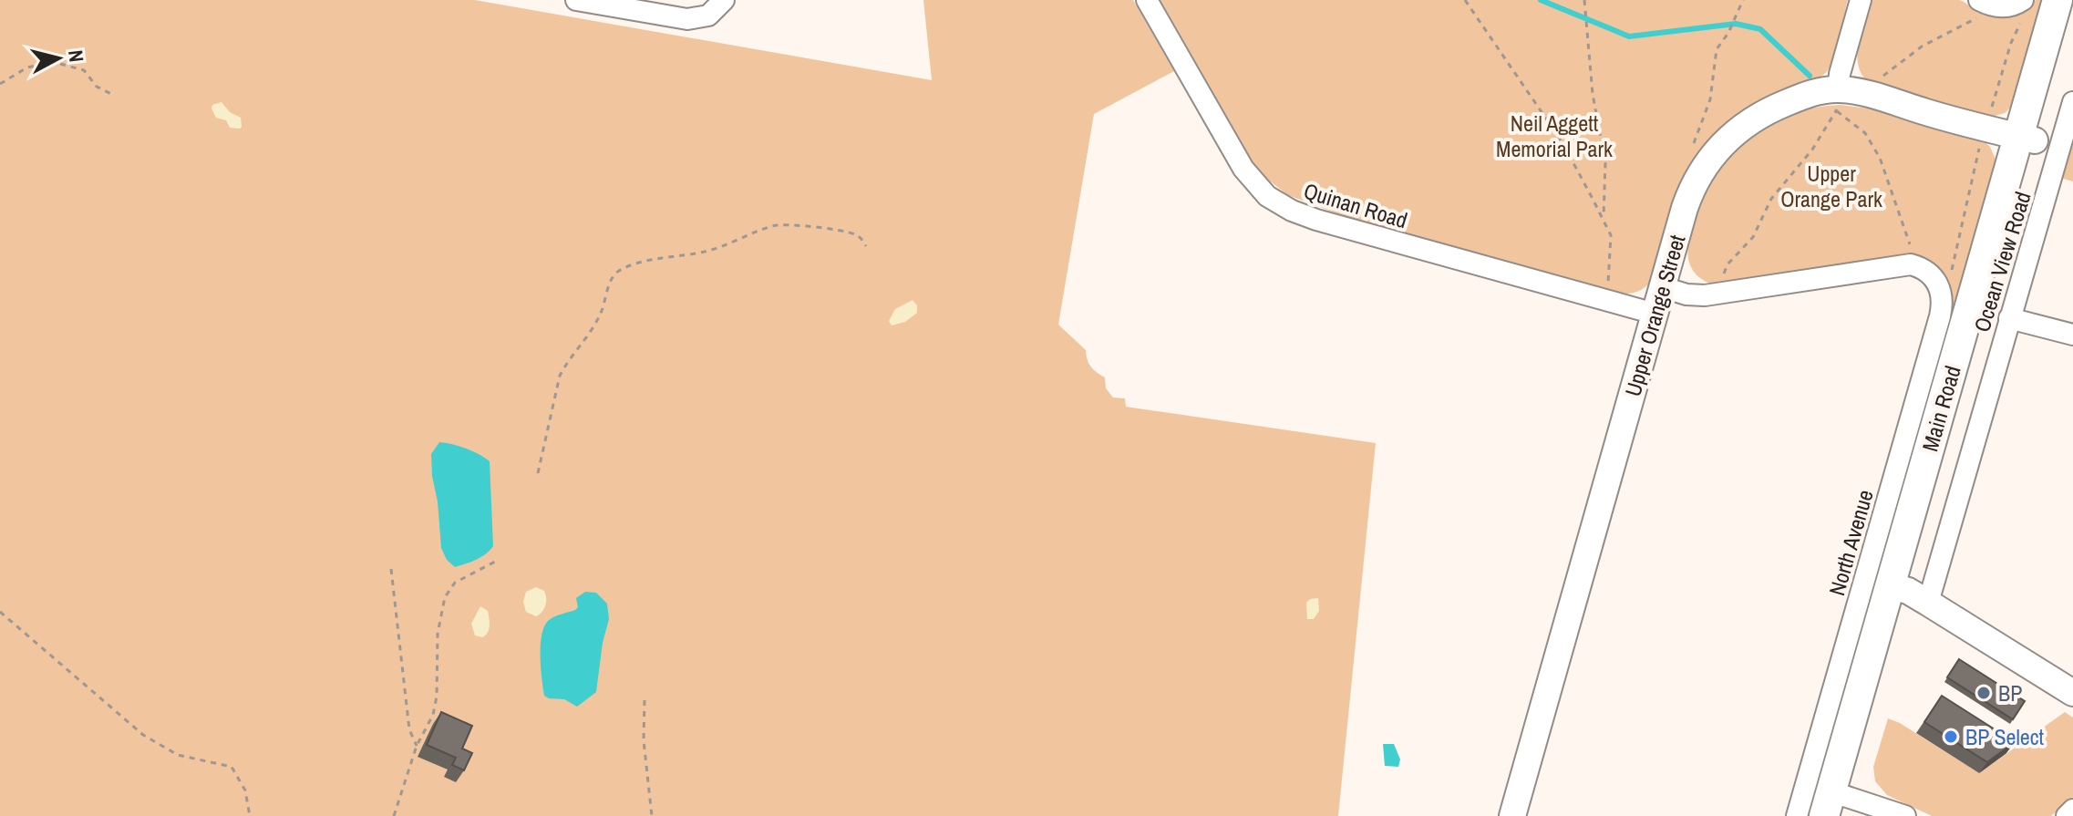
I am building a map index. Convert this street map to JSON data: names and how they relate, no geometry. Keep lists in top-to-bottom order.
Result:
{
  "streets": {
    "main road": ["Main Road"],
    "street": [
      "Quinan Road",
      "Ocean View Road",
      "Upper Orange Street",
      "North Avenue"
    ]
  },
  "crossings": [
    ["Quinan Road", "Upper Orange Street"],
    ["Ocean View Road", "Main Road"],
    ["Upper Orange Street", "Main Road"]
  ],
  "parks": ["Neil Aggett Memorial Park", "Upper Orange Park"],
  "places": ["BP", "BP Select"],
  "north": "right"
}
